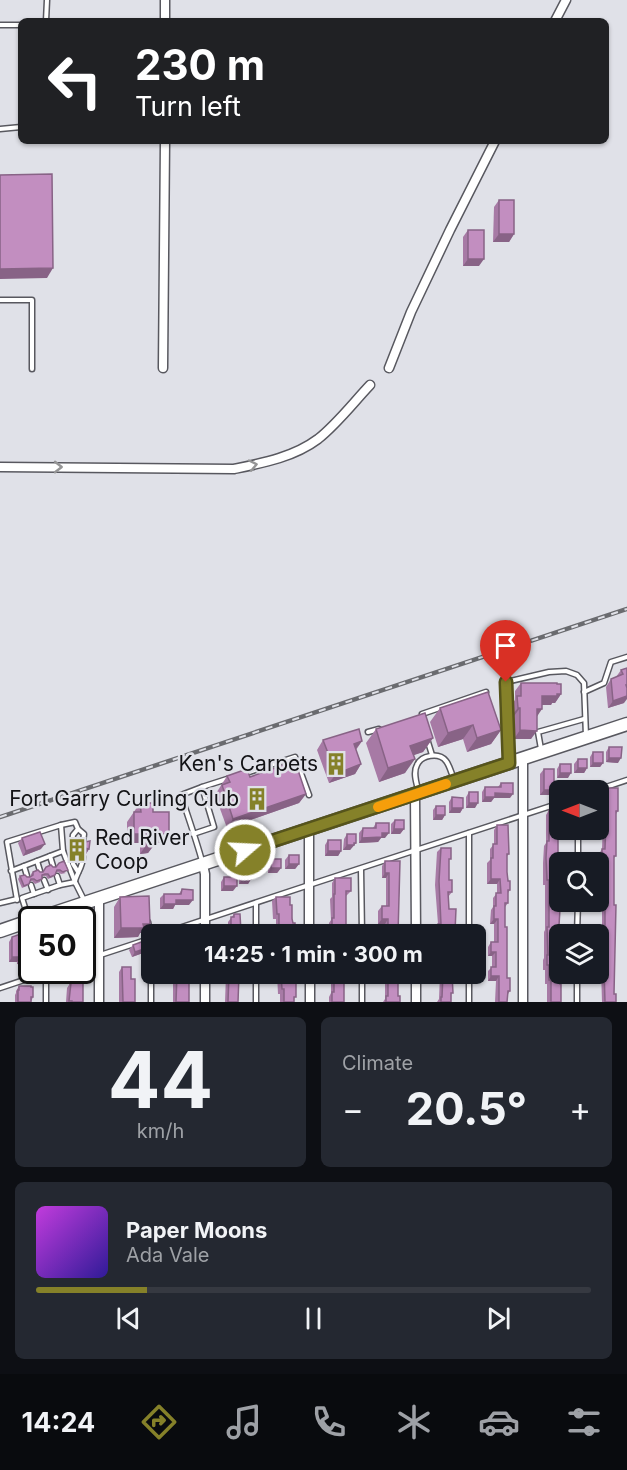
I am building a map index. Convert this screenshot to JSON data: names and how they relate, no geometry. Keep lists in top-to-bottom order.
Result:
{
  "places": {
    "building": ["Ken's Carpets", "Fort Garry Curling Club", "Red River Coop"]
  },
  "north": "left",
  "page": {
    "turn": ["230 m", "Turn left"],
    "limit": "50",
    "trip": "14:25 · 1 min · 300 m",
    "tile": [
      ["44", "km/h"],
      "Climate"
    ],
    "heat": ["−", "20.5°", "+"],
    "song": ["Paper Moons", "Ada Vale"],
    "tabs": "14:24"
  }
}
